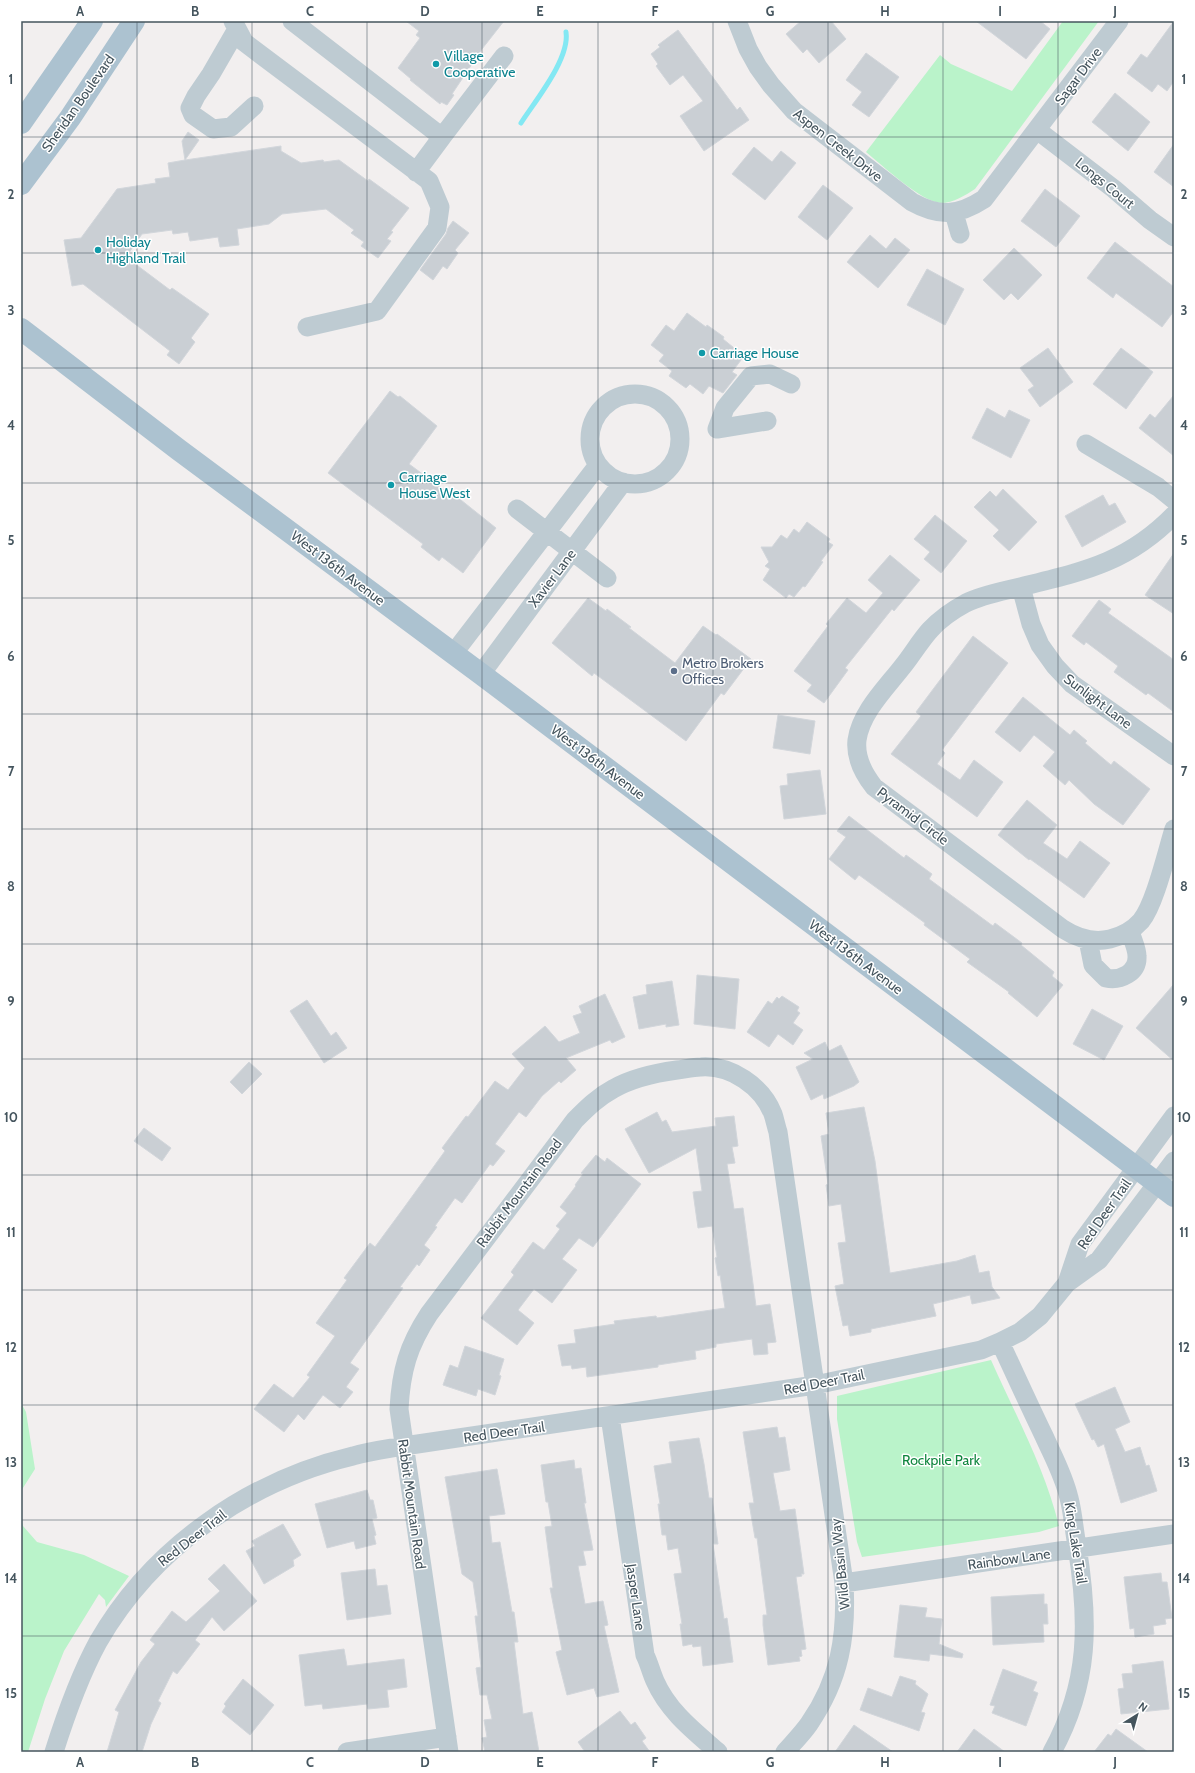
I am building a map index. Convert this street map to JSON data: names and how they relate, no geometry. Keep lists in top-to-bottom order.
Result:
{
  "streets": {
    "main road": ["Sheridan Boulevard", "West 136th Avenue"],
    "street": [
      "Sagar Drive",
      "Aspen Creek Drive",
      "Longs Court",
      "Xavier Lane",
      "Sunlight Lane",
      "Pyramid Circle",
      "Rabbit Mountain Road",
      "Red Deer Trail",
      "King Lake Trail",
      "Rainbow Lane",
      "Wild Basin Way",
      "Jasper Lane"
    ]
  },
  "crossings": [
    ["Sagar Drive", "Aspen Creek Drive"],
    ["Sagar Drive", "Longs Court"],
    ["Aspen Creek Drive", "Longs Court"],
    ["West 136th Avenue", "Xavier Lane"],
    ["West 136th Avenue", "Red Deer Trail"],
    ["Sunlight Lane", "Pyramid Circle"],
    ["Rabbit Mountain Road", "Red Deer Trail"],
    ["Rabbit Mountain Road", "Wild Basin Way"],
    ["Red Deer Trail", "King Lake Trail"],
    ["Red Deer Trail", "Wild Basin Way"],
    ["Red Deer Trail", "Jasper Lane"],
    ["King Lake Trail", "Rainbow Lane"],
    ["Rainbow Lane", "Wild Basin Way"]
  ],
  "parks": ["Rockpile Park"],
  "places": [
    "Village Cooperative",
    "Holiday Highland Trail",
    "Carriage House",
    "Carriage House West",
    "Metro Brokers Offices"
  ],
  "north": "top right",
  "grid": {
    "columns": [
      "A",
      "B",
      "C",
      "D",
      "E",
      "F",
      "G",
      "H",
      "I",
      "J"
    ],
    "rows": [
      "1",
      "2",
      "3",
      "4",
      "5",
      "6",
      "7",
      "8",
      "9",
      "10",
      "11",
      "12",
      "13",
      "14",
      "15"
    ]
  }
}
